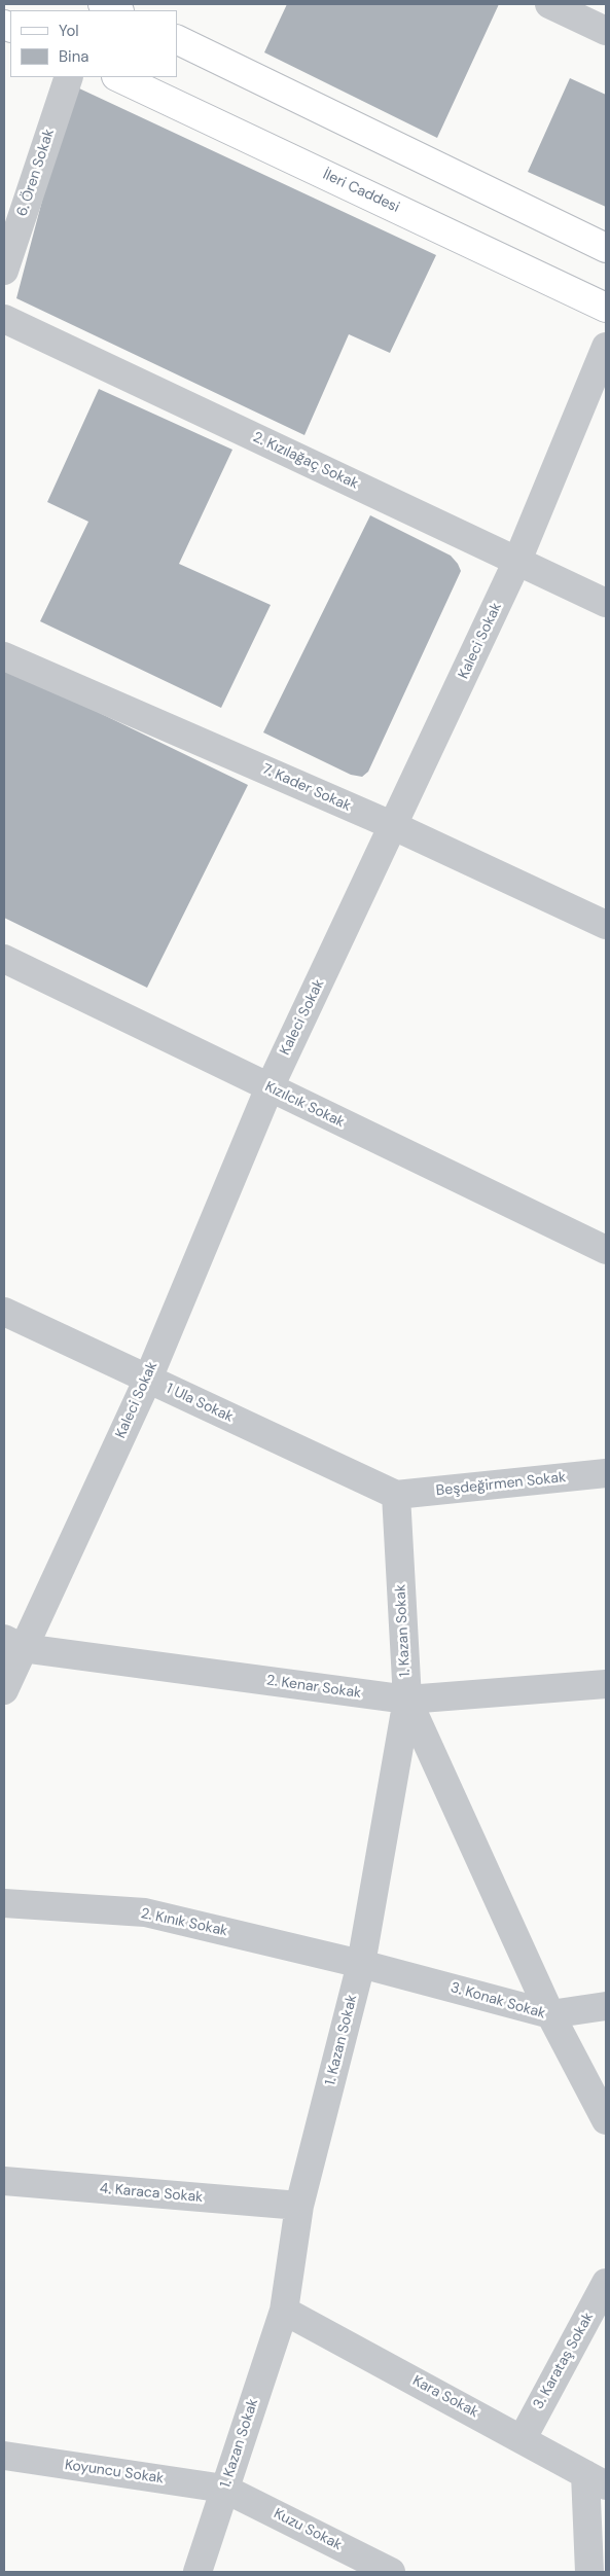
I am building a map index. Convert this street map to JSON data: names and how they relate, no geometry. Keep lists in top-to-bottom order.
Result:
{
  "streets": {
    "main road": ["İleri Caddesi"],
    "street": [
      "6. Ören Sokak",
      "2. Kızılağaç Sokak",
      "Kaleci Sokak",
      "7. Kader Sokak",
      "Kızılcık Sokak",
      "1 Ula Sokak",
      "Beşdeğirmen Sokak",
      "1. Kazan Sokak",
      "2. Kenar Sokak",
      "2. Kınık Sokak",
      "3. Konak Sokak",
      "4. Karaca Sokak",
      "3. Karataş Sokak",
      "Kara Sokak",
      "Koyuncu Sokak",
      "Kuzu Sokak"
    ]
  },
  "crossings": [
    ["2. Kızılağaç Sokak", "Kaleci Sokak"],
    ["Kaleci Sokak", "7. Kader Sokak"],
    ["Kaleci Sokak", "Kızılcık Sokak"],
    ["Kaleci Sokak", "1 Ula Sokak"],
    ["Kaleci Sokak", "2. Kenar Sokak"],
    ["1 Ula Sokak", "Beşdeğirmen Sokak"],
    ["1 Ula Sokak", "1. Kazan Sokak"],
    ["Beşdeğirmen Sokak", "1. Kazan Sokak"],
    ["1. Kazan Sokak", "2. Kenar Sokak"],
    ["1. Kazan Sokak", "2. Kınık Sokak"],
    ["1. Kazan Sokak", "3. Konak Sokak"],
    ["1. Kazan Sokak", "4. Karaca Sokak"],
    ["1. Kazan Sokak", "Kara Sokak"],
    ["1. Kazan Sokak", "Koyuncu Sokak"],
    ["1. Kazan Sokak", "Kuzu Sokak"],
    ["2. Kınık Sokak", "3. Konak Sokak"],
    ["3. Karataş Sokak", "Kara Sokak"],
    ["Koyuncu Sokak", "Kuzu Sokak"]
  ],
  "legend": ["Yol", "Bina"]
}
